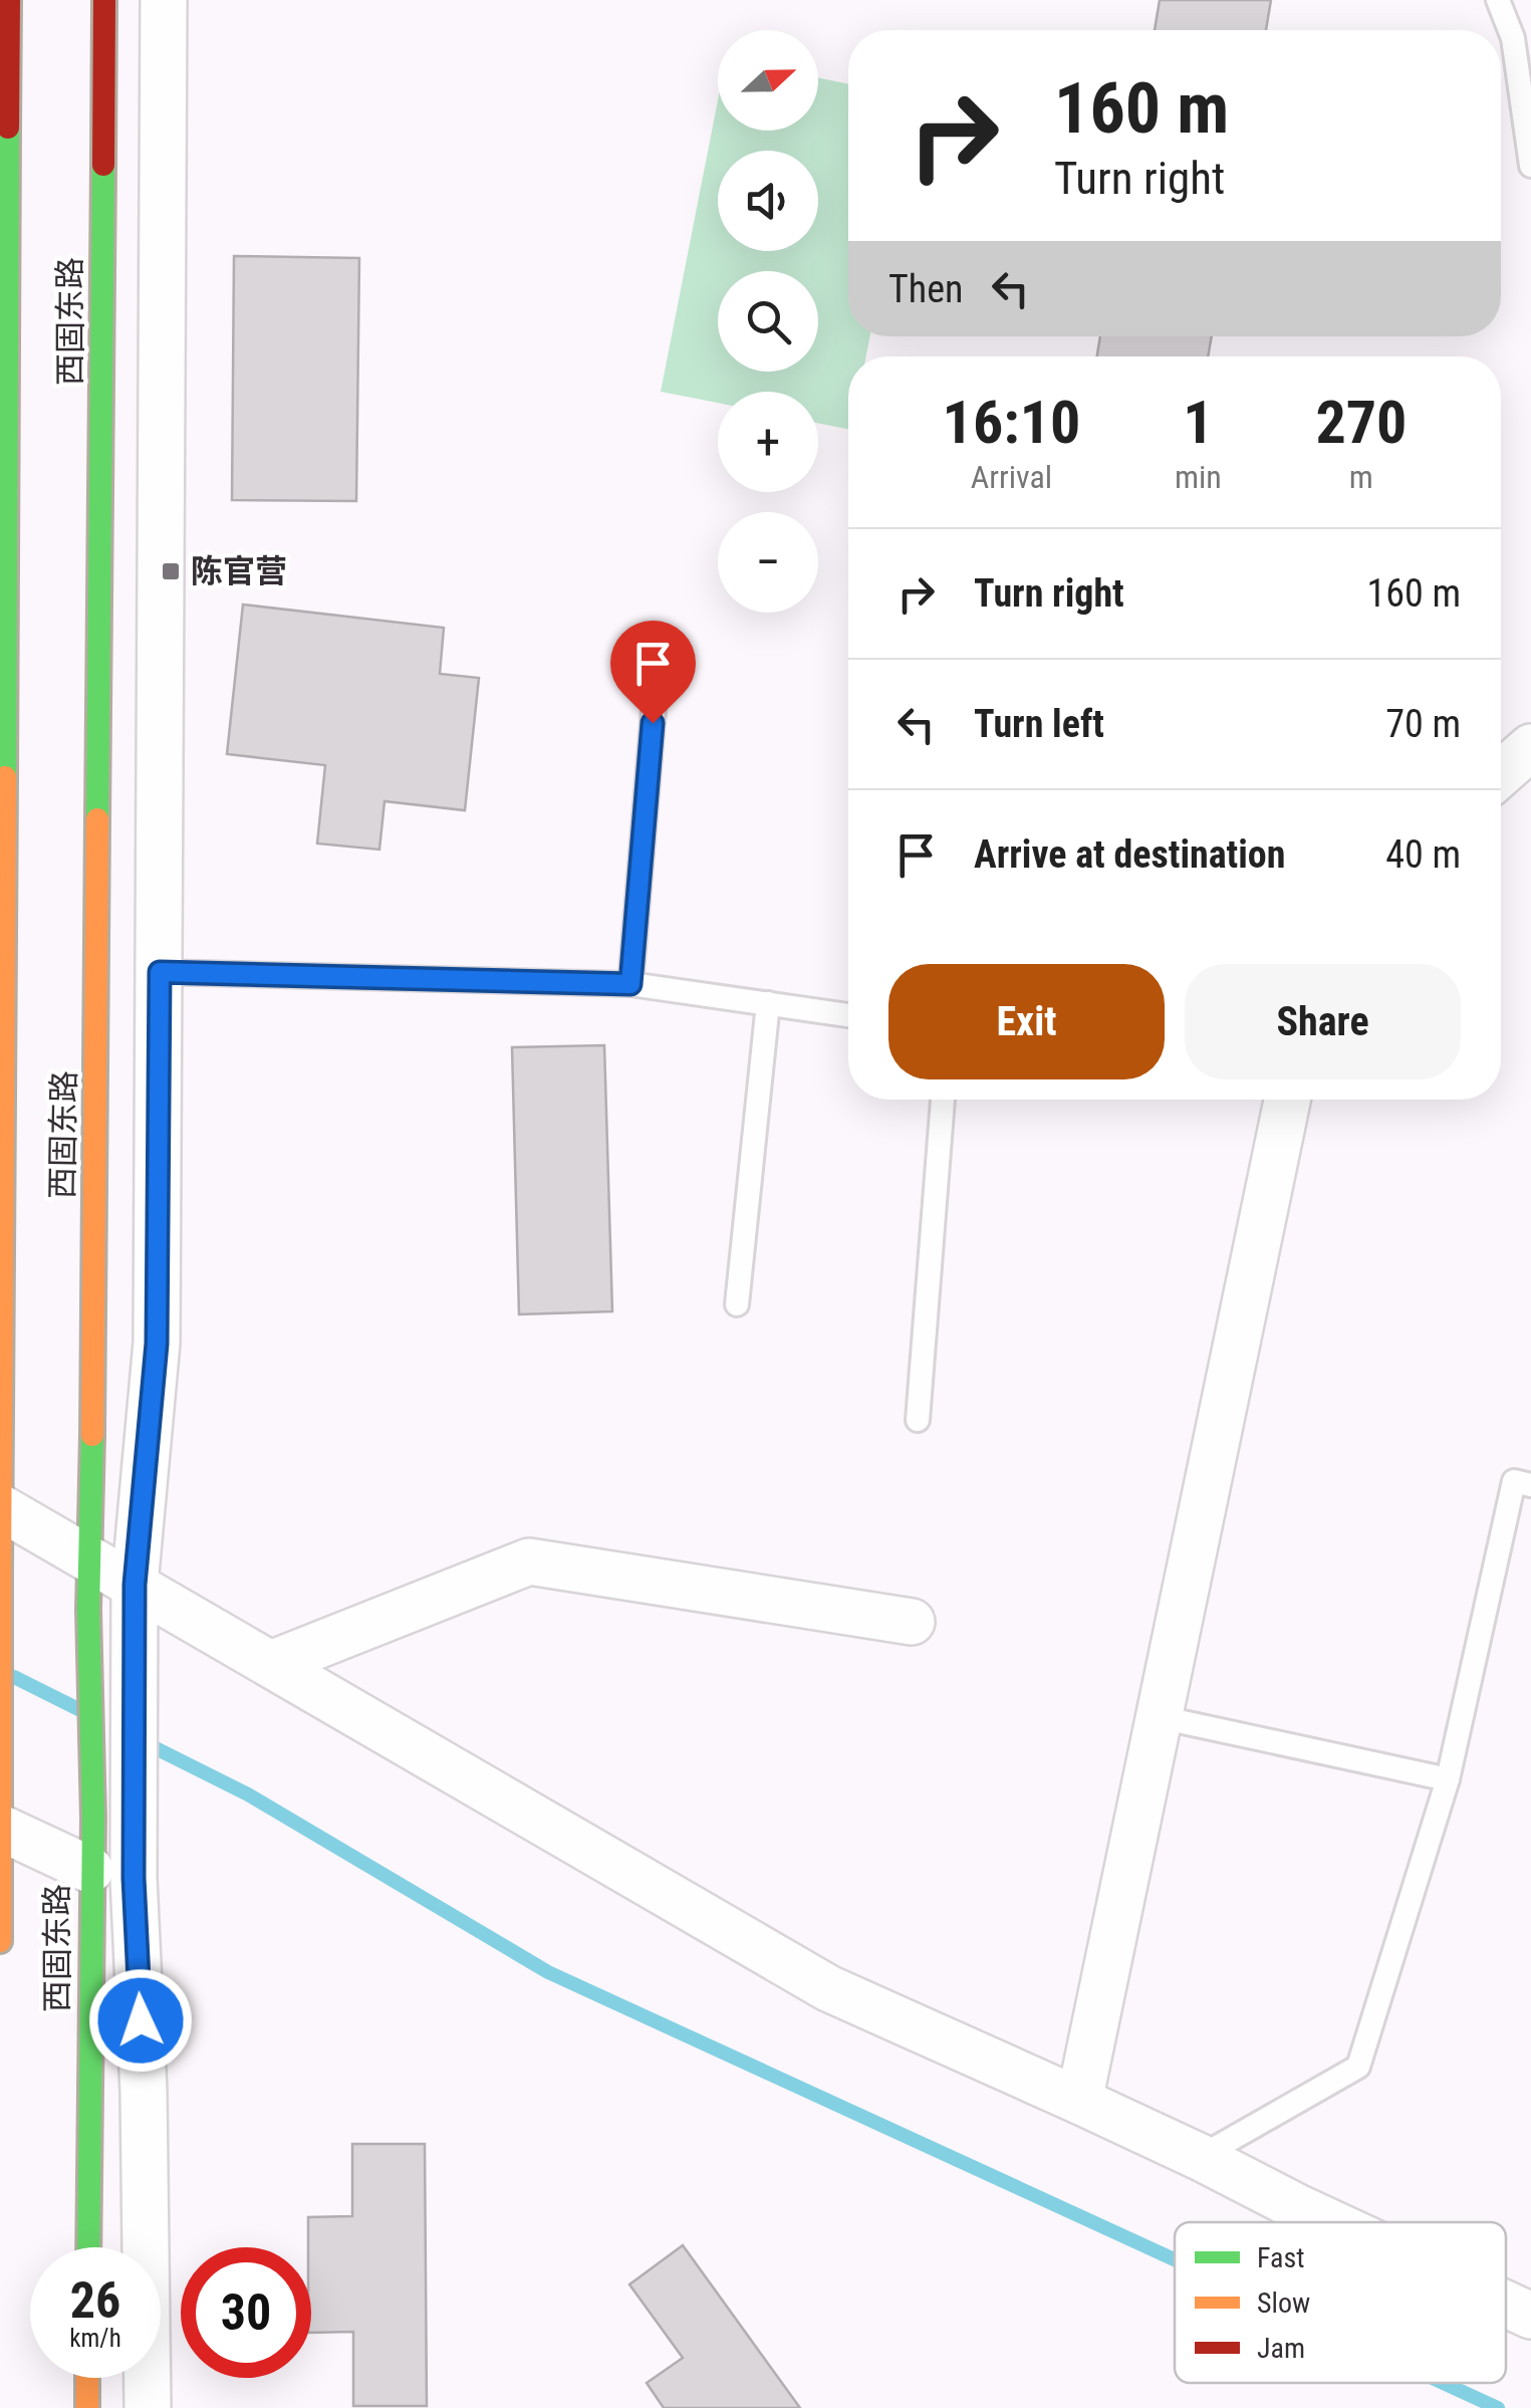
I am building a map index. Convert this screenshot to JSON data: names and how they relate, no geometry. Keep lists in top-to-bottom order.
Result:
{
  "streets": {
    "main road": ["西固东路"]
  },
  "places": {
    "transit": ["陈官营"]
  },
  "legend": ["Fast", "Slow", "Jam"],
  "north": "right",
  "page": {
    "map_buttons": ["+", "−"],
    "turn": ["160 m", "Turn right"],
    "then": "Then",
    "eta": [
      "16:10",
      "Arrival",
      "1",
      "min",
      "270",
      "m"
    ],
    "list": [
      {
        "name": "Turn right",
        "value": "160 m"
      },
      {
        "name": "Turn left",
        "value": "70 m"
      },
      {
        "name": "Arrive at destination",
        "value": "40 m"
      }
    ],
    "buttons": ["Exit", "Share"],
    "speed": "26 km/h",
    "limit": "30"
  }
}
